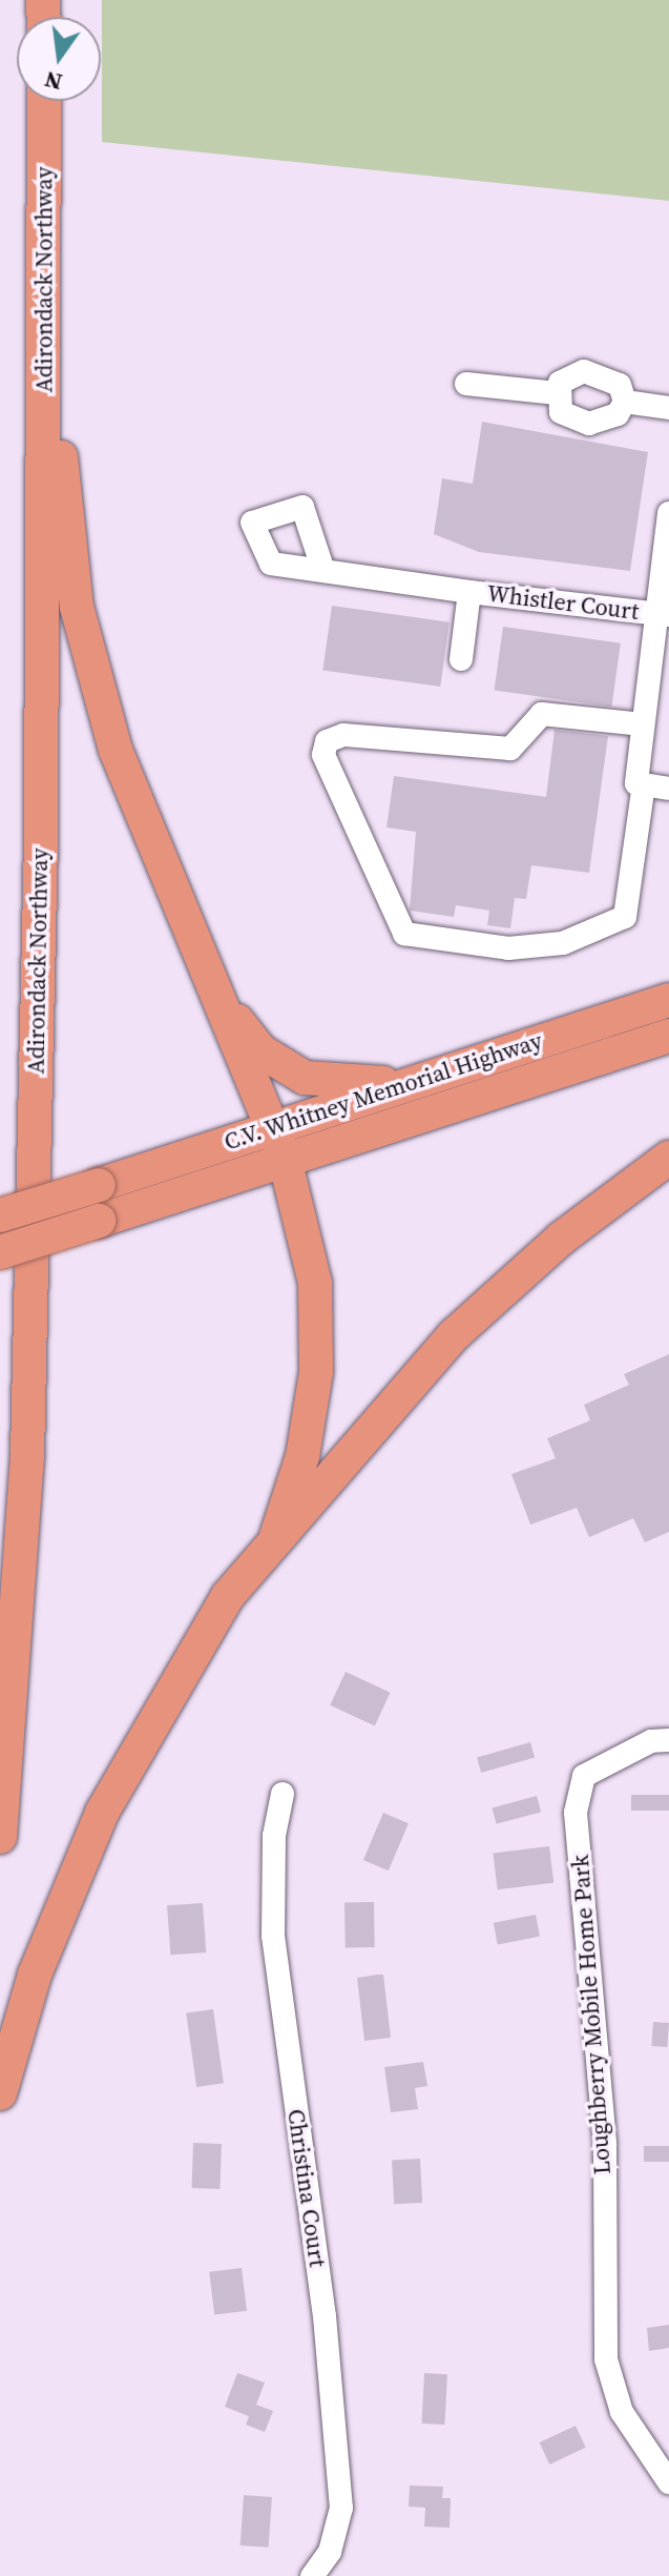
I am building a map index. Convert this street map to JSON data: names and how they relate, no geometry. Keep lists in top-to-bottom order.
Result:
{
  "streets": {
    "highway": ["Adirondack Northway", "C.V. Whitney Memorial Highway"],
    "street": ["Whistler Court", "Loughberry Mobile Home Park", "Christina Court"]
  },
  "north": "bottom"
}
